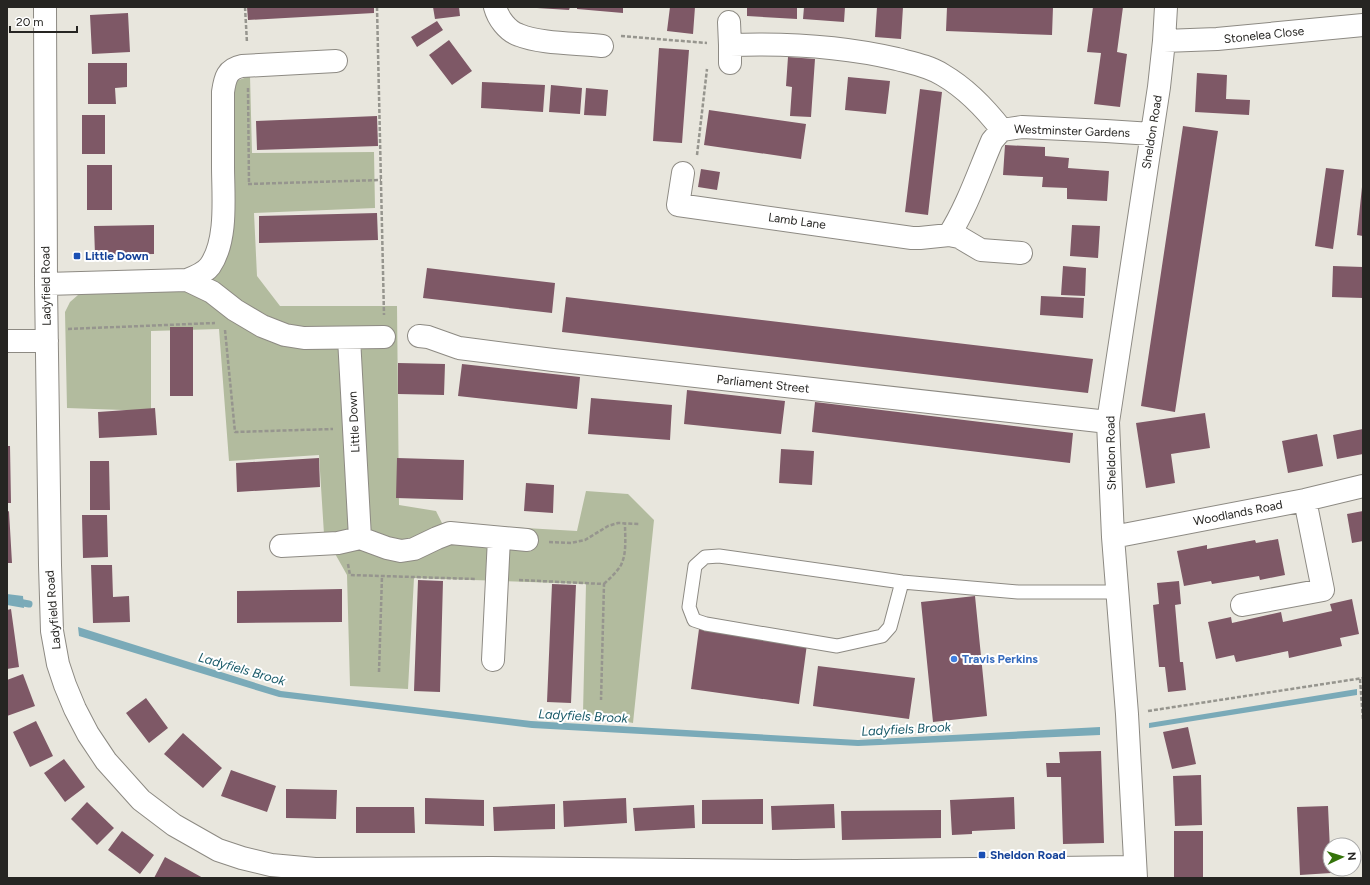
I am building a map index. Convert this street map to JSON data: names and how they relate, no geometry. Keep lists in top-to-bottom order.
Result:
{
  "streets": {
    "street": [
      "Stonelea Close",
      "Westminster Gardens",
      "Sheldon Road",
      "Lamb Lane",
      "Ladyfield Road",
      "Parliament Street",
      "Little Down",
      "Woodlands Road"
    ]
  },
  "crossings": [
    ["Stonelea Close", "Sheldon Road"],
    ["Westminster Gardens", "Sheldon Road"],
    ["Sheldon Road", "Ladyfield Road"],
    ["Sheldon Road", "Parliament Street"],
    ["Sheldon Road", "Woodlands Road"]
  ],
  "water": ["Ladyfiels Brook"],
  "places": {
    "transit": ["Little Down", "Sheldon Road"],
    "other": ["Travis Perkins"]
  },
  "scale_bar": "20 m",
  "north": "right"
}
